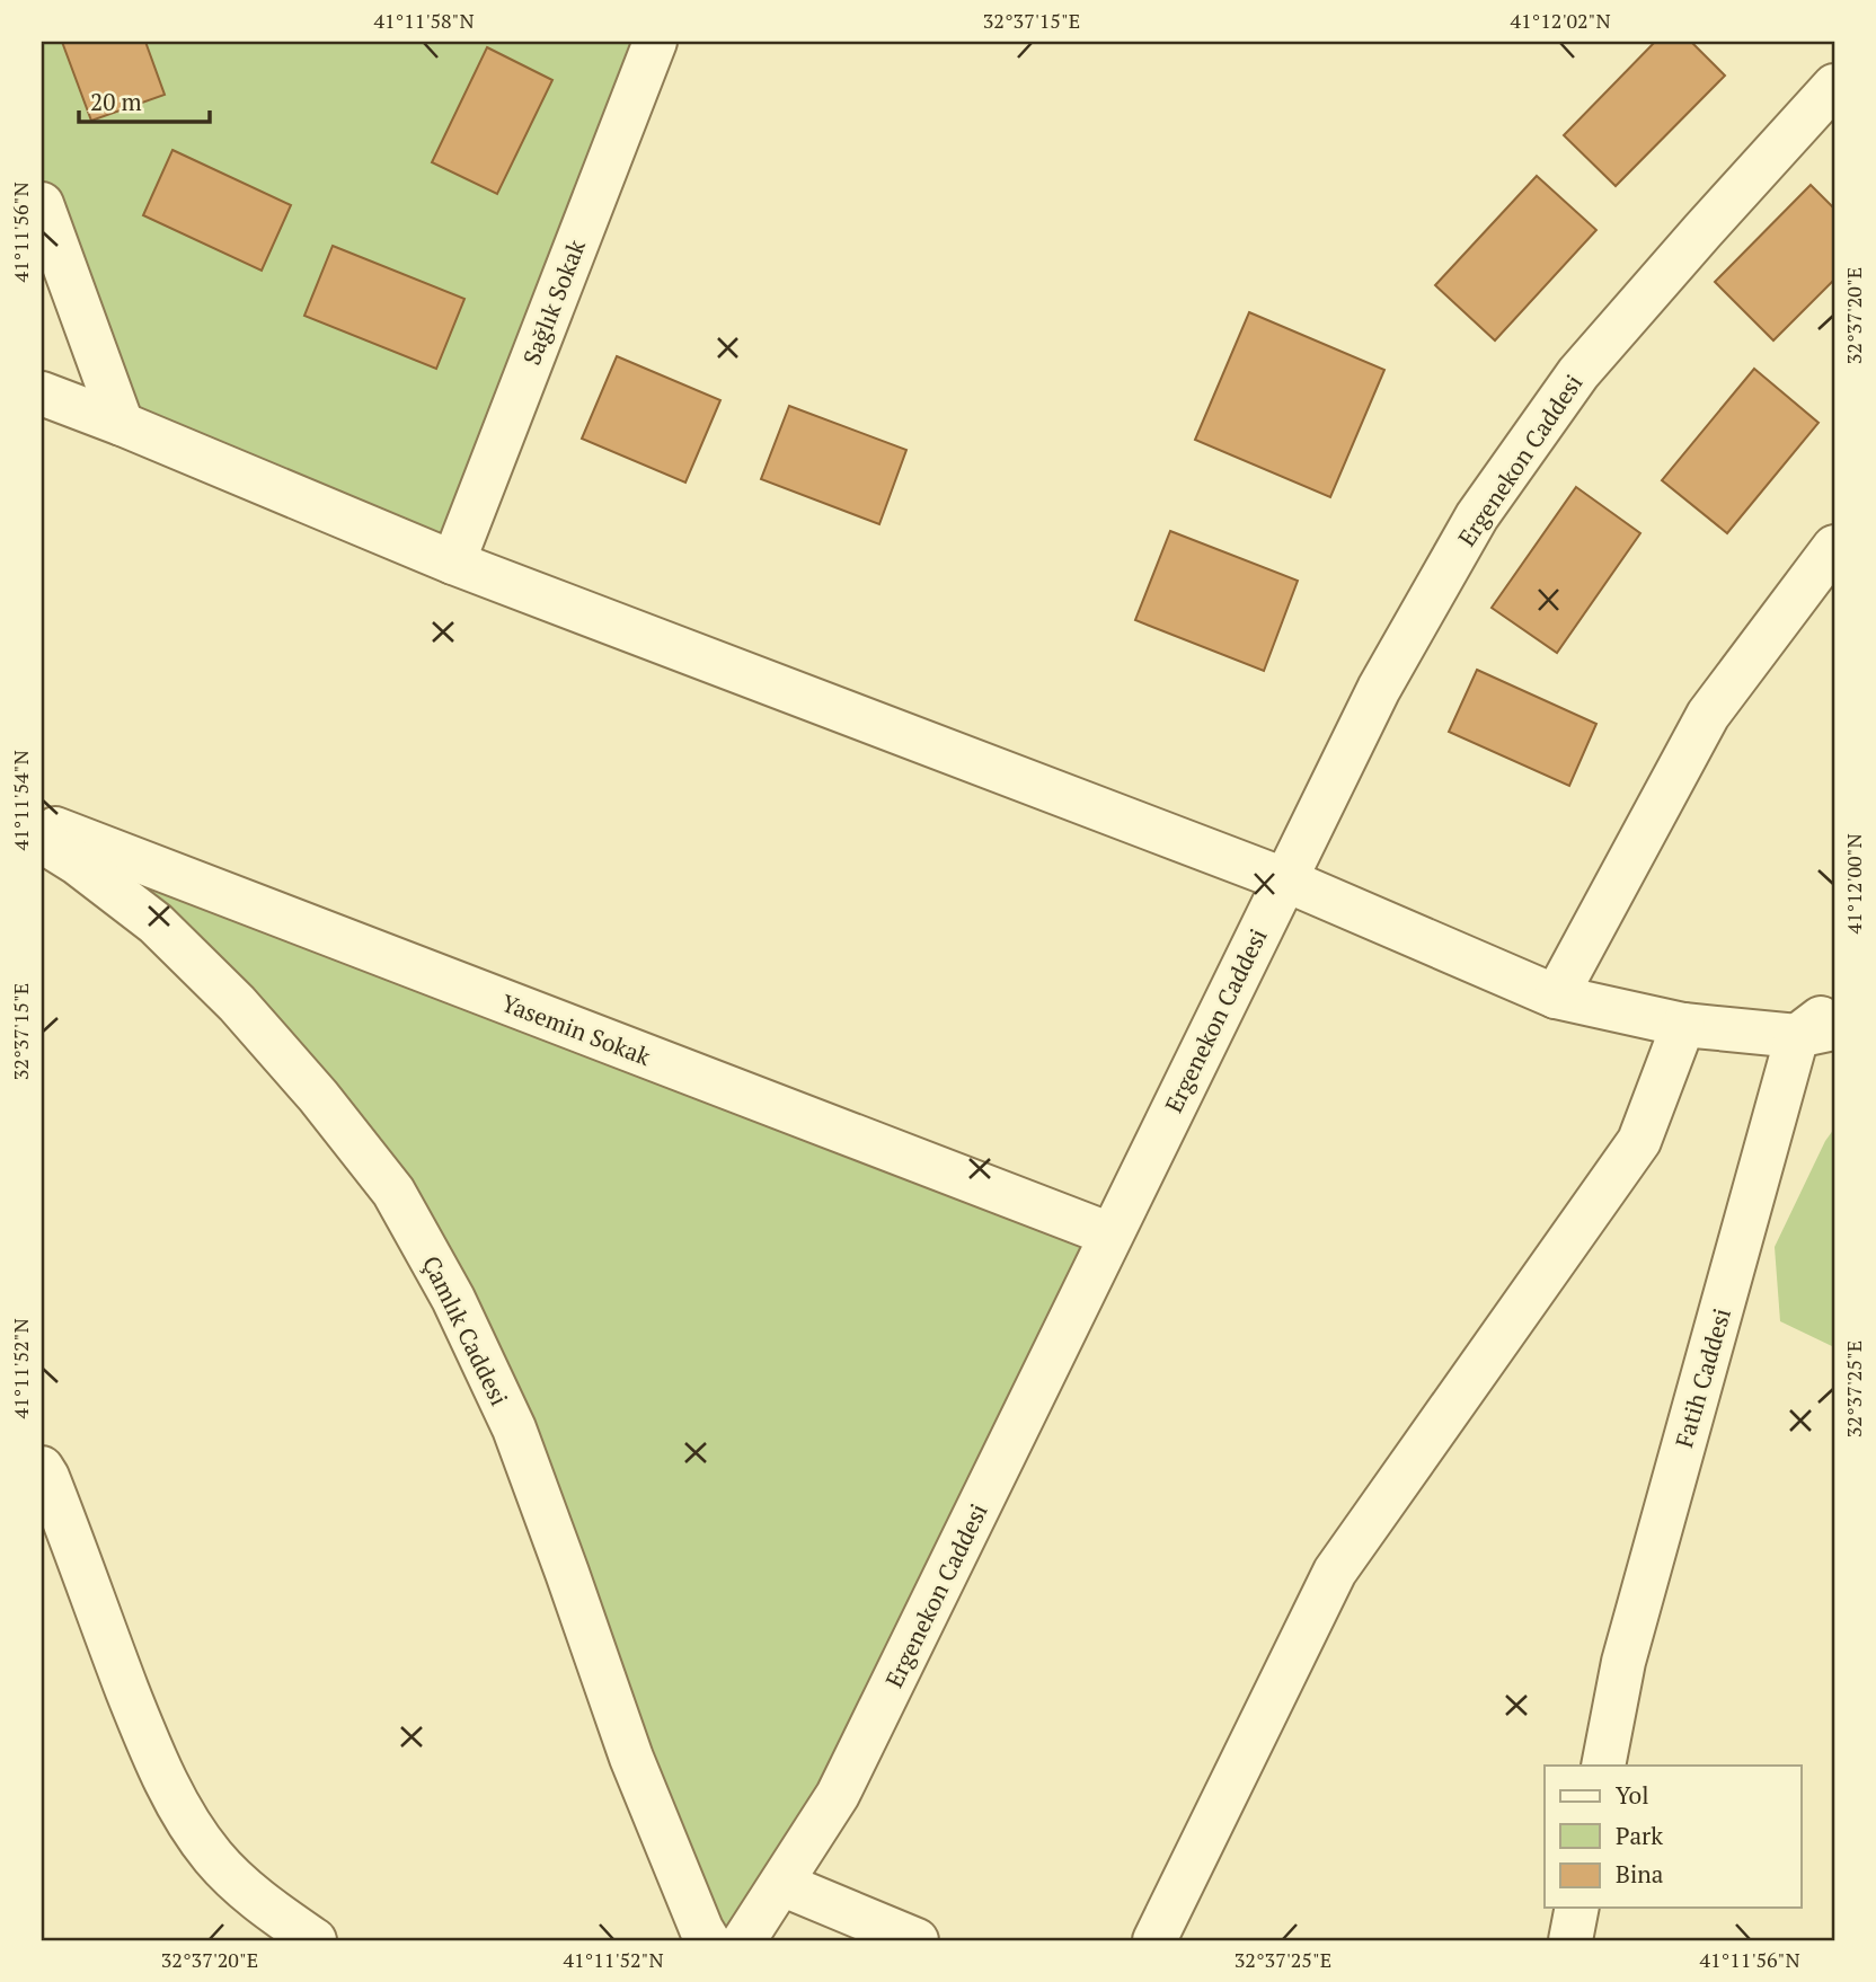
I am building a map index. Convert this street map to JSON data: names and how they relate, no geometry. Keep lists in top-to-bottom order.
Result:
{
  "streets": {
    "street": [
      "Sağlık Sokak",
      "Ergenekon Caddesi",
      "Yasemin Sokak",
      "Çamlık Caddesi",
      "Fatih Caddesi"
    ]
  },
  "crossings": [
    ["Ergenekon Caddesi", "Yasemin Sokak"]
  ],
  "legend": ["Yol", "Park", "Bina"],
  "scale_bar": "20 m",
  "coordinates": [
    "41°11'58\"N",
    "32°37'15\"E",
    "41°12'02\"N",
    "41°11'56\"N",
    "32°37'20\"E",
    "41°11'54\"N",
    "41°12'00\"N",
    "41°11'52\"N",
    "32°37'25\"E"
  ]
}
